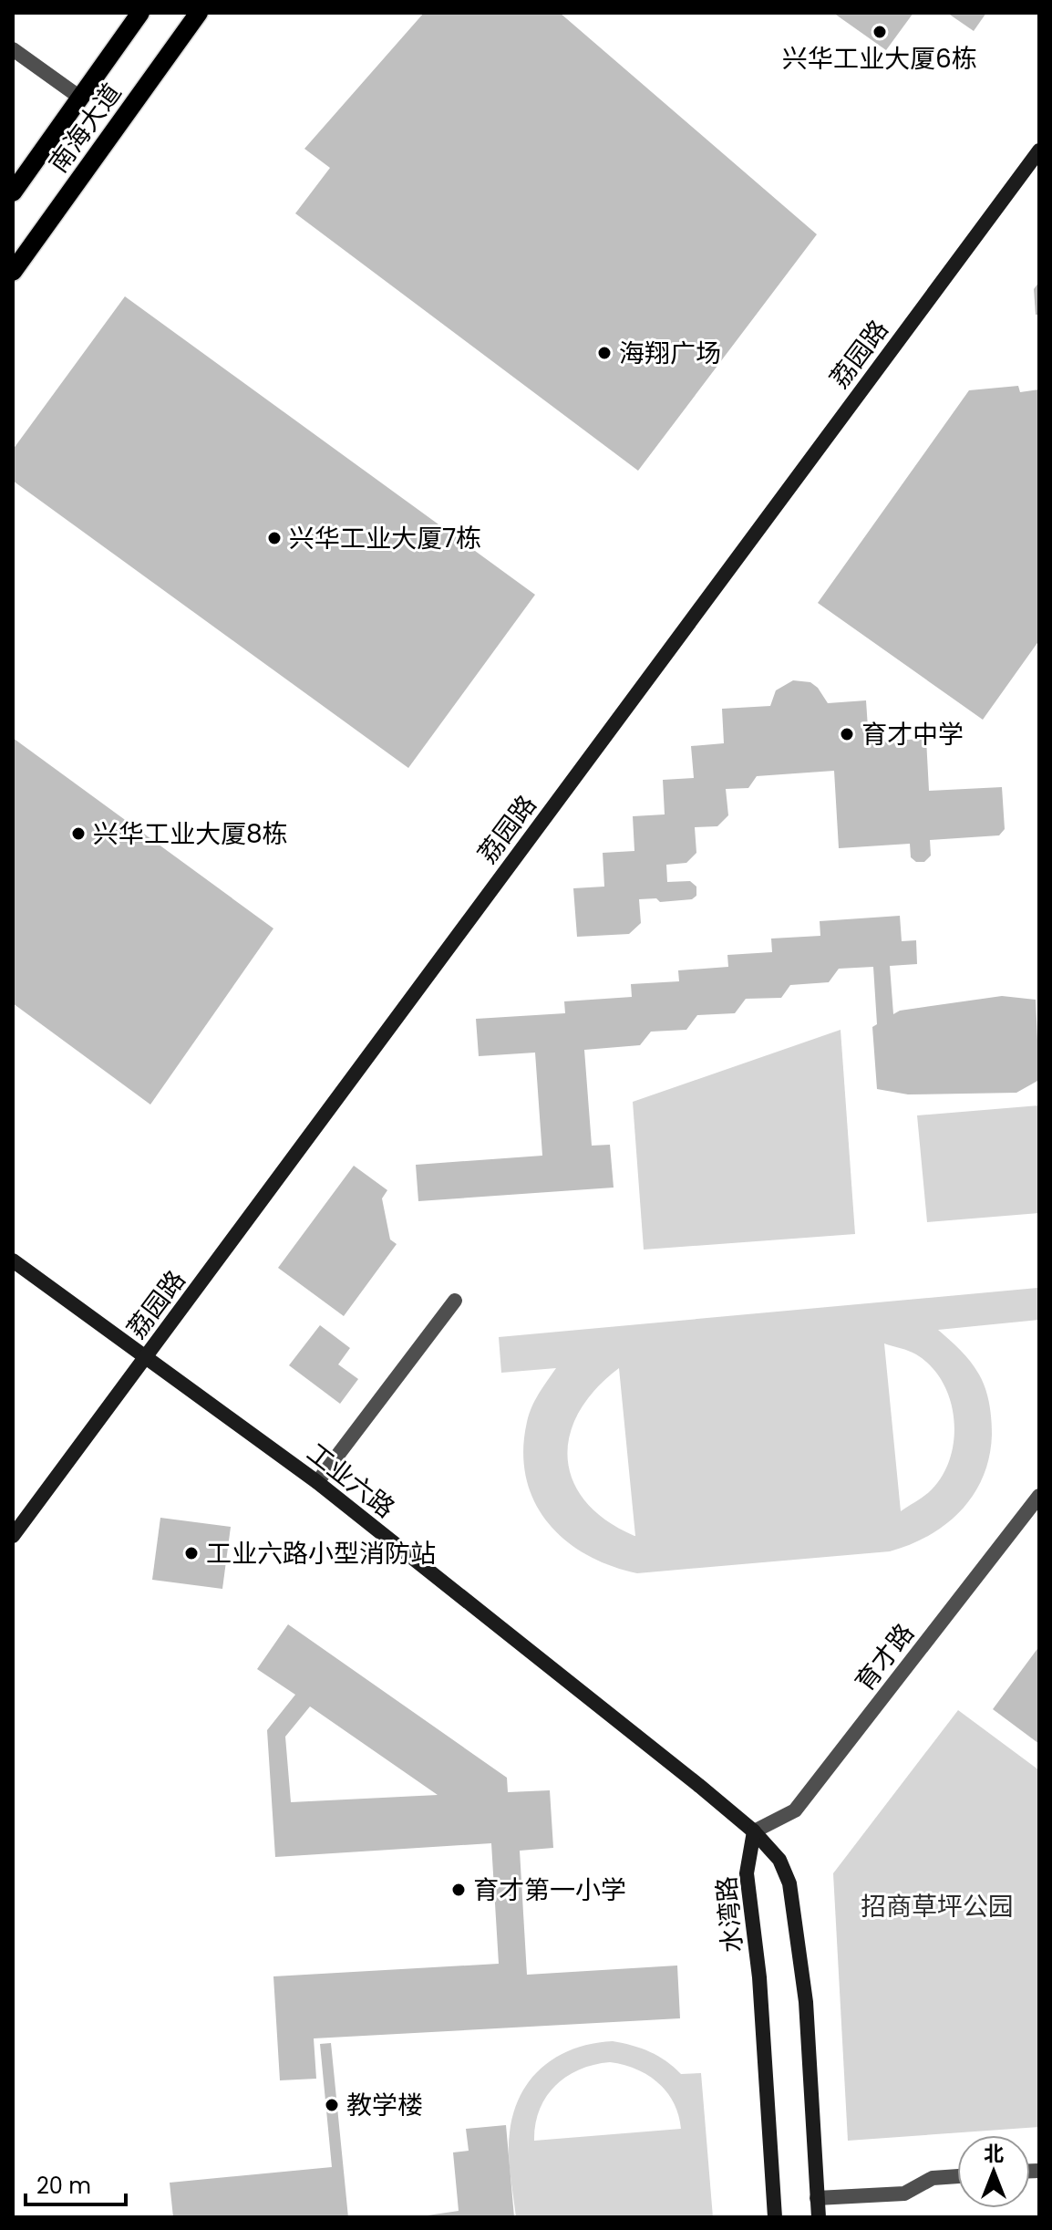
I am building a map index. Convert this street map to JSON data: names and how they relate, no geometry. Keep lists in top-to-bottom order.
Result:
{
  "streets": {
    "main road": ["南海大道"],
    "street": [
      "荔园路",
      "工业六路",
      "育才路",
      "水湾路"
    ]
  },
  "crossings": [
    ["荔园路", "工业六路"],
    ["工业六路", "育才路"],
    ["工业六路", "水湾路"],
    ["育才路", "水湾路"]
  ],
  "parks": ["招商草坪公园"],
  "places": [
    "兴华工业大厦6栋",
    "海翔广场",
    "兴华工业大厦7栋",
    "育才中学",
    "兴华工业大厦8栋",
    "工业六路小型消防站",
    "育才第一小学",
    "教学楼"
  ],
  "scale_bar": "20 m",
  "north": "top"
}
